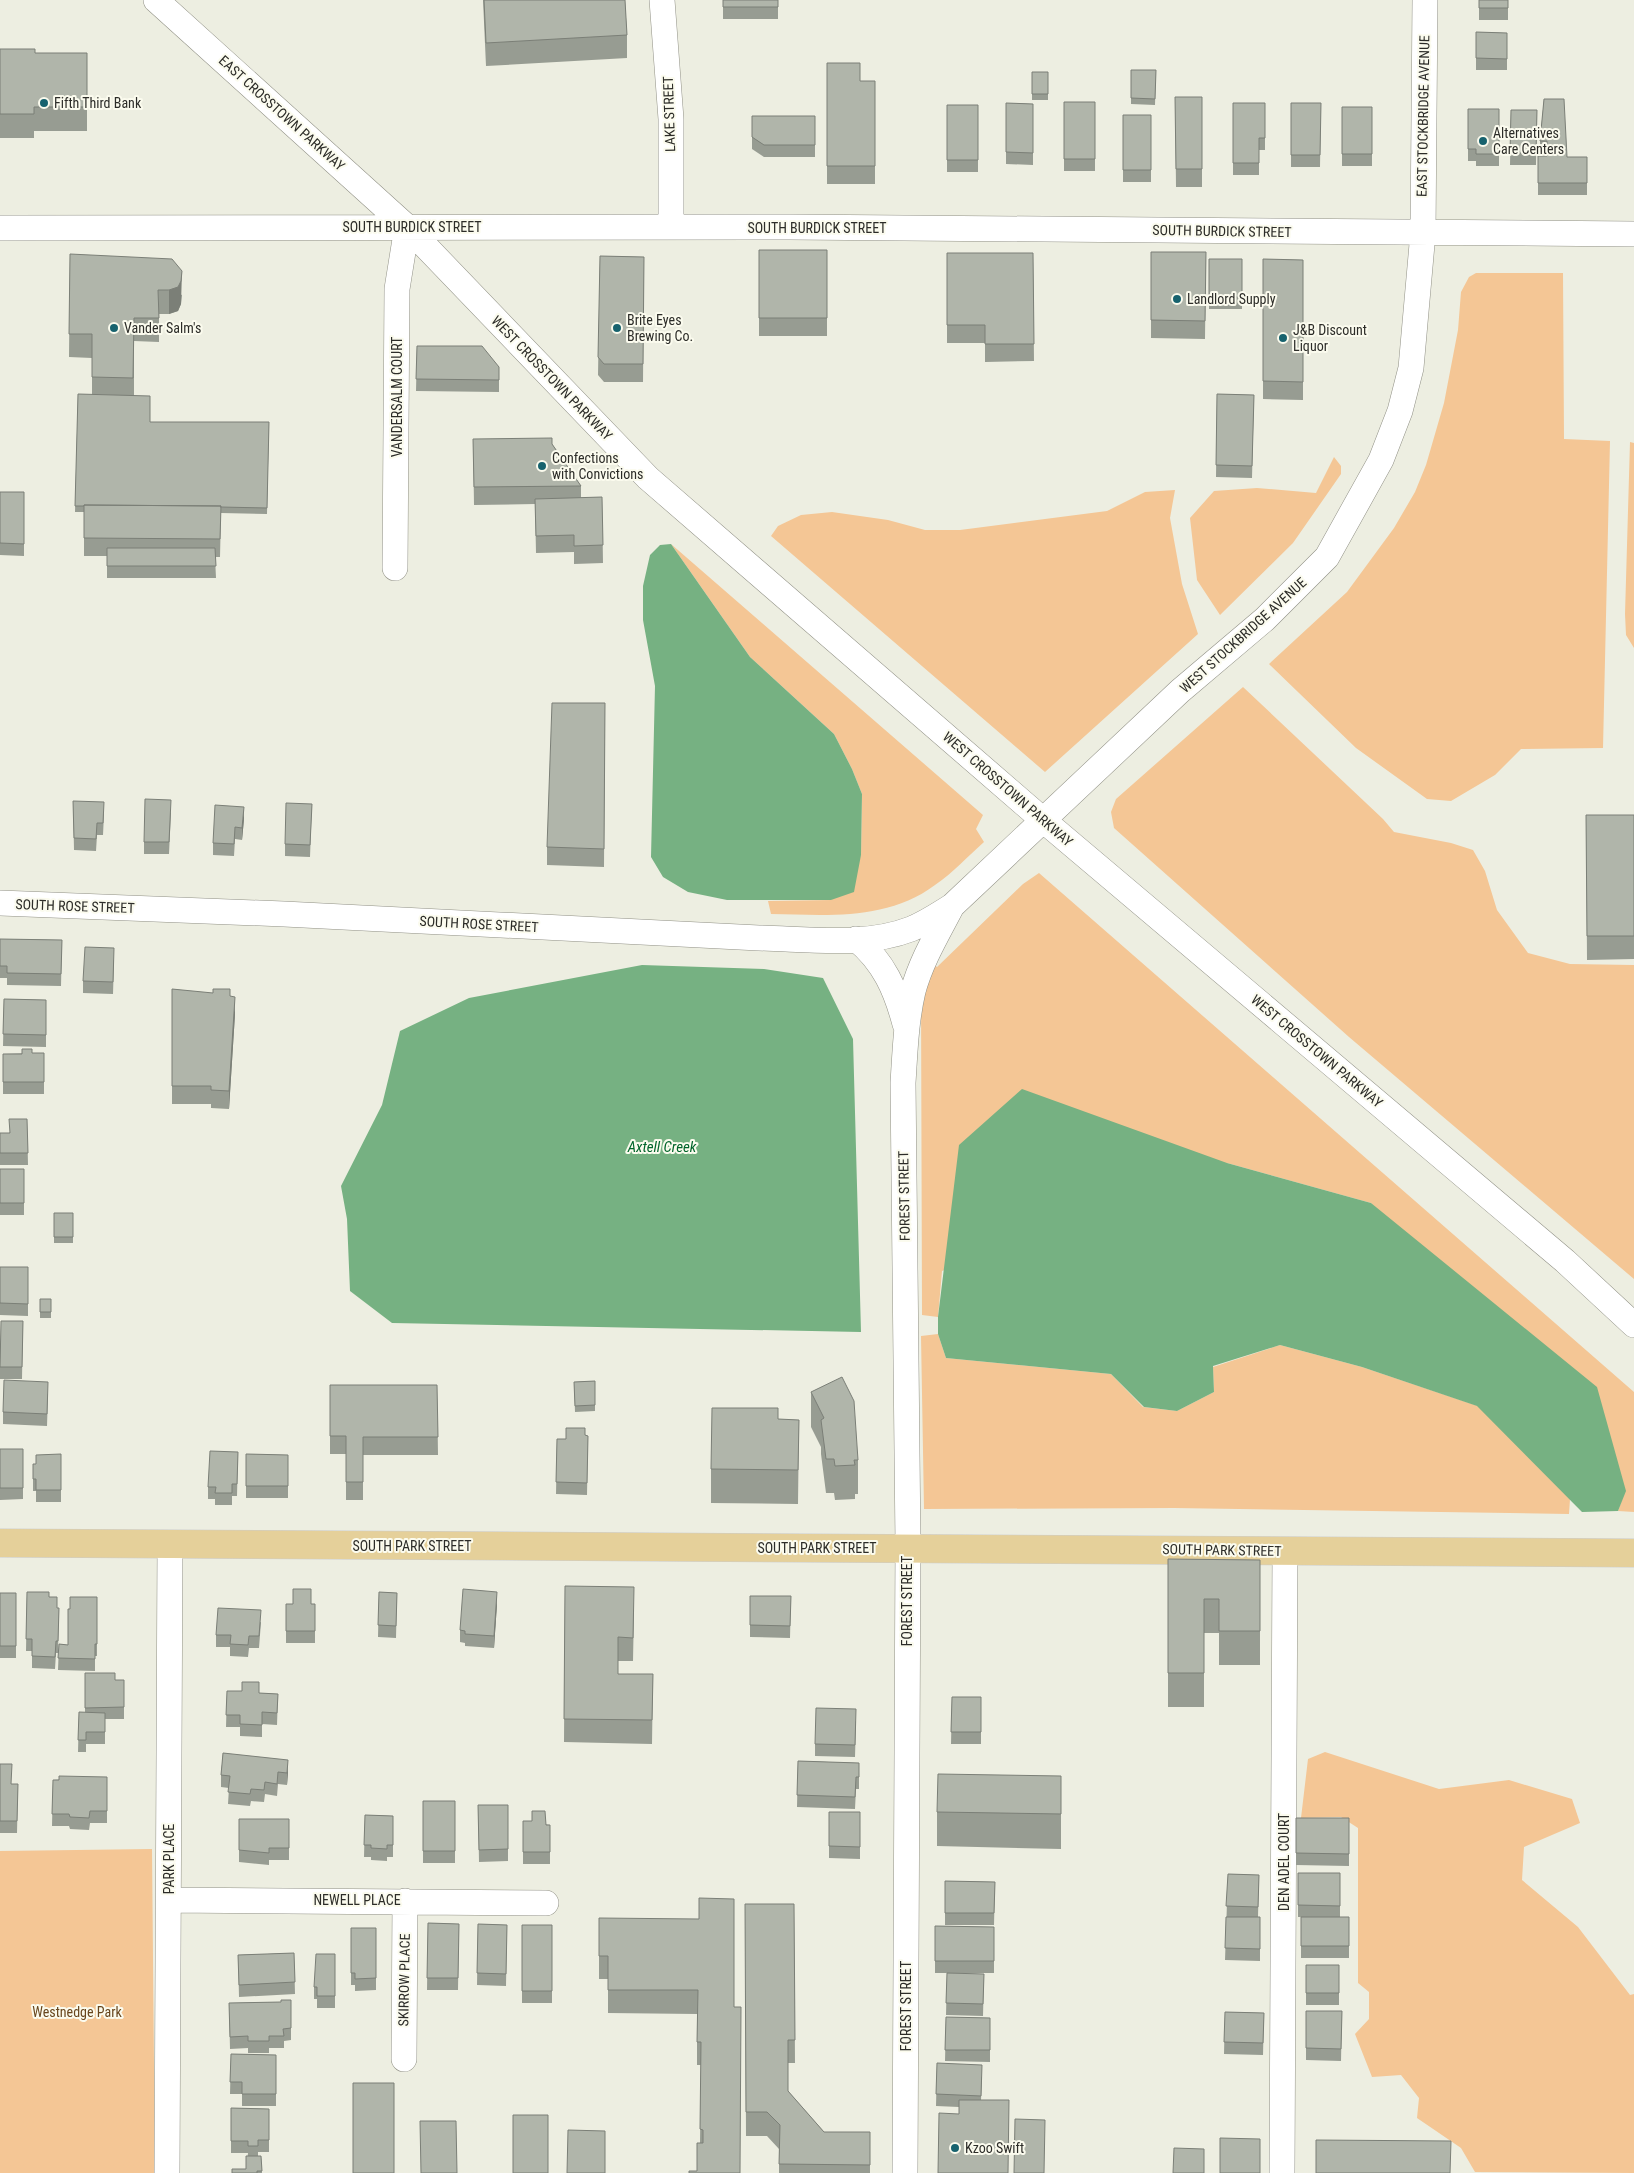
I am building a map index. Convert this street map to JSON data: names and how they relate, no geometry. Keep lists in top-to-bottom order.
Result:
{
  "streets": {
    "main road": ["SOUTH PARK STREET"],
    "street": [
      "EAST CROSSTOWN PARKWAY",
      "LAKE STREET",
      "EAST STOCKBRIDGE AVENUE",
      "SOUTH BURDICK STREET",
      "WEST CROSSTOWN PARKWAY",
      "VANDERSALM COURT",
      "WEST STOCKBRIDGE AVENUE",
      "SOUTH ROSE STREET",
      "FOREST STREET",
      "PARK PLACE",
      "DEN ADEL COURT",
      "NEWELL PLACE",
      "SKIRROW PLACE"
    ]
  },
  "crossings": [
    ["EAST CROSSTOWN PARKWAY", "SOUTH BURDICK STREET"],
    ["EAST CROSSTOWN PARKWAY", "WEST CROSSTOWN PARKWAY"],
    ["EAST CROSSTOWN PARKWAY", "VANDERSALM COURT"],
    ["LAKE STREET", "SOUTH BURDICK STREET"],
    ["EAST STOCKBRIDGE AVENUE", "SOUTH BURDICK STREET"],
    ["EAST STOCKBRIDGE AVENUE", "WEST STOCKBRIDGE AVENUE"],
    ["SOUTH BURDICK STREET", "WEST CROSSTOWN PARKWAY"],
    ["SOUTH BURDICK STREET", "VANDERSALM COURT"],
    ["SOUTH BURDICK STREET", "WEST STOCKBRIDGE AVENUE"],
    ["WEST CROSSTOWN PARKWAY", "VANDERSALM COURT"],
    ["WEST CROSSTOWN PARKWAY", "WEST STOCKBRIDGE AVENUE"],
    ["WEST STOCKBRIDGE AVENUE", "SOUTH ROSE STREET"],
    ["WEST STOCKBRIDGE AVENUE", "FOREST STREET"],
    ["SOUTH ROSE STREET", "FOREST STREET"],
    ["FOREST STREET", "SOUTH PARK STREET"],
    ["SOUTH PARK STREET", "PARK PLACE"],
    ["SOUTH PARK STREET", "DEN ADEL COURT"],
    ["PARK PLACE", "NEWELL PLACE"],
    ["NEWELL PLACE", "SKIRROW PLACE"]
  ],
  "water": ["Axtell Creek"],
  "parks": ["Westnedge Park"],
  "places": [
    "Fifth Third Bank",
    "Alternatives Care Centers",
    "Landlord Supply",
    "Vander Salm's",
    "Brite Eyes Brewing Co.",
    "J&B Discount Liquor",
    "Confections with Convictions",
    "Kzoo Swift"
  ]
}
